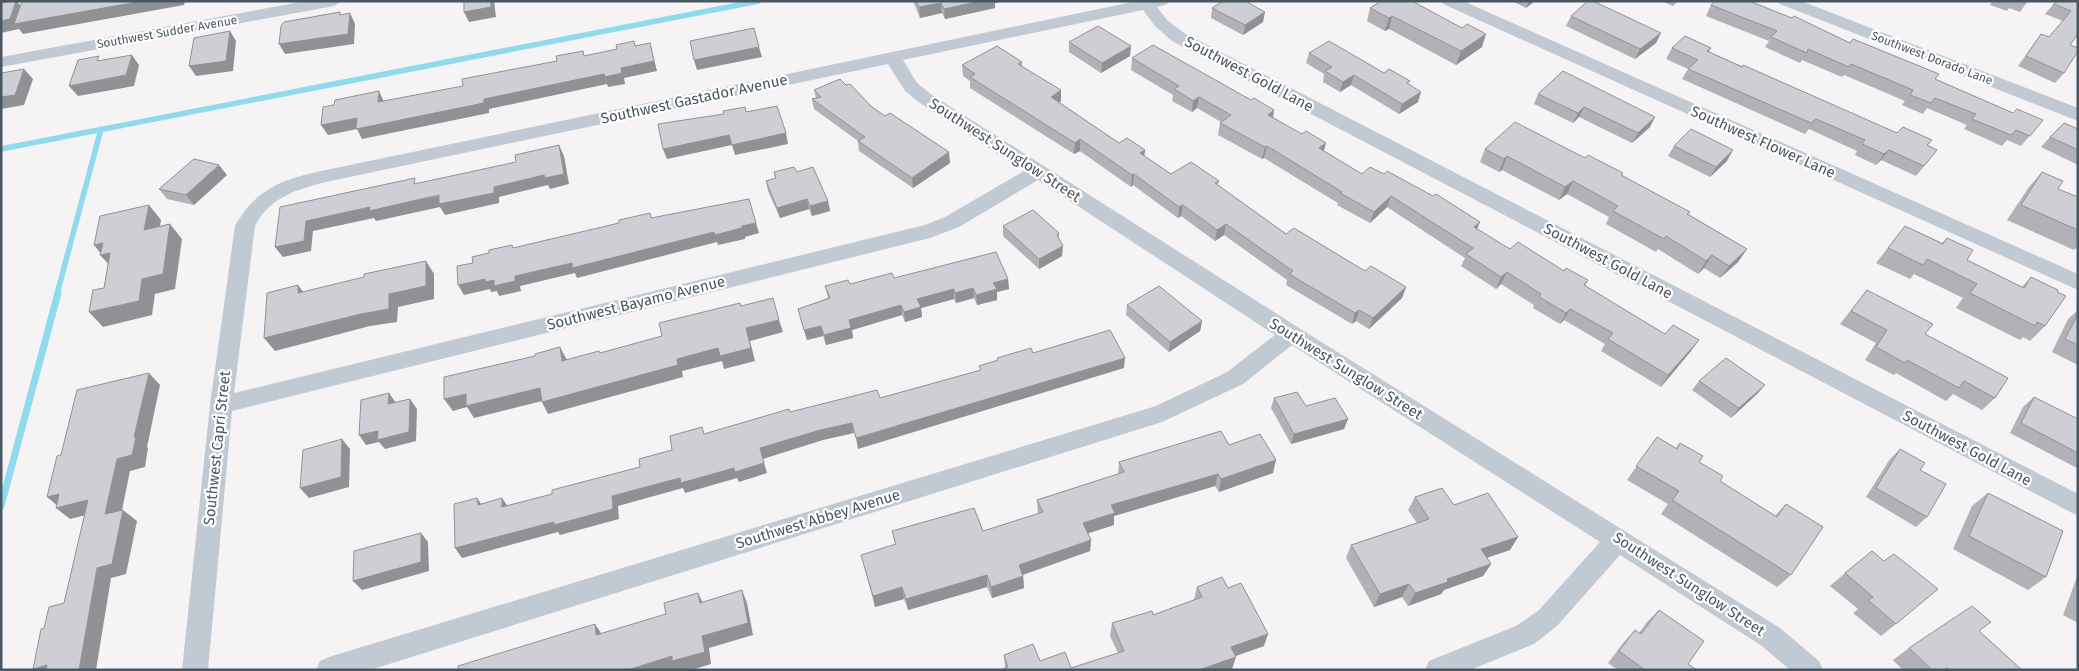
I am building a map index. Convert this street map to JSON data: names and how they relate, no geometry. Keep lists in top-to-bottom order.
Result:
{
  "streets": {
    "street": [
      "Southwest Sudder Avenue",
      "Southwest Dorado Lane",
      "Southwest Gold Lane",
      "Southwest Gastador Avenue",
      "Southwest Flower Lane",
      "Southwest Sunglow Street",
      "Southwest Bayamo Avenue",
      "Southwest Capri Street",
      "Southwest Abbey Avenue"
    ]
  },
  "crossings": [
    ["Southwest Gold Lane", "Southwest Gastador Avenue"],
    ["Southwest Gastador Avenue", "Southwest Sunglow Street"],
    ["Southwest Gastador Avenue", "Southwest Capri Street"],
    ["Southwest Sunglow Street", "Southwest Bayamo Avenue"],
    ["Southwest Sunglow Street", "Southwest Abbey Avenue"],
    ["Southwest Bayamo Avenue", "Southwest Capri Street"]
  ]
}
